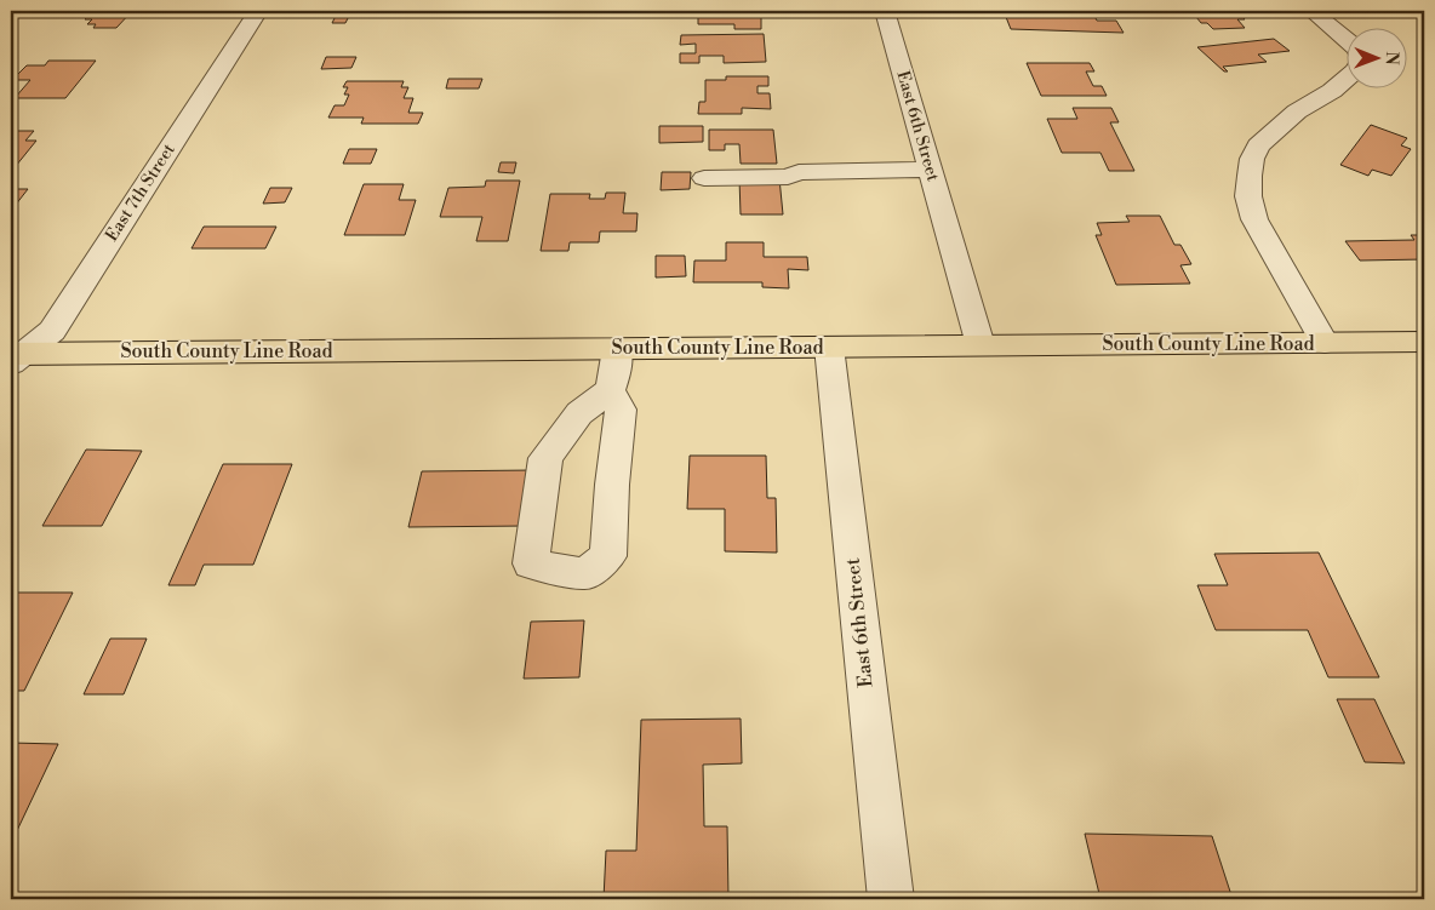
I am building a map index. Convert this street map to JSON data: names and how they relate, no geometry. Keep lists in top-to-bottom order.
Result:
{
  "streets": {
    "main road": ["South County Line Road"],
    "street": ["East 6th Street", "East 7th Street"]
  },
  "crossings": [
    ["East 6th Street", "South County Line Road"],
    ["East 7th Street", "South County Line Road"]
  ],
  "north": "right"
}
